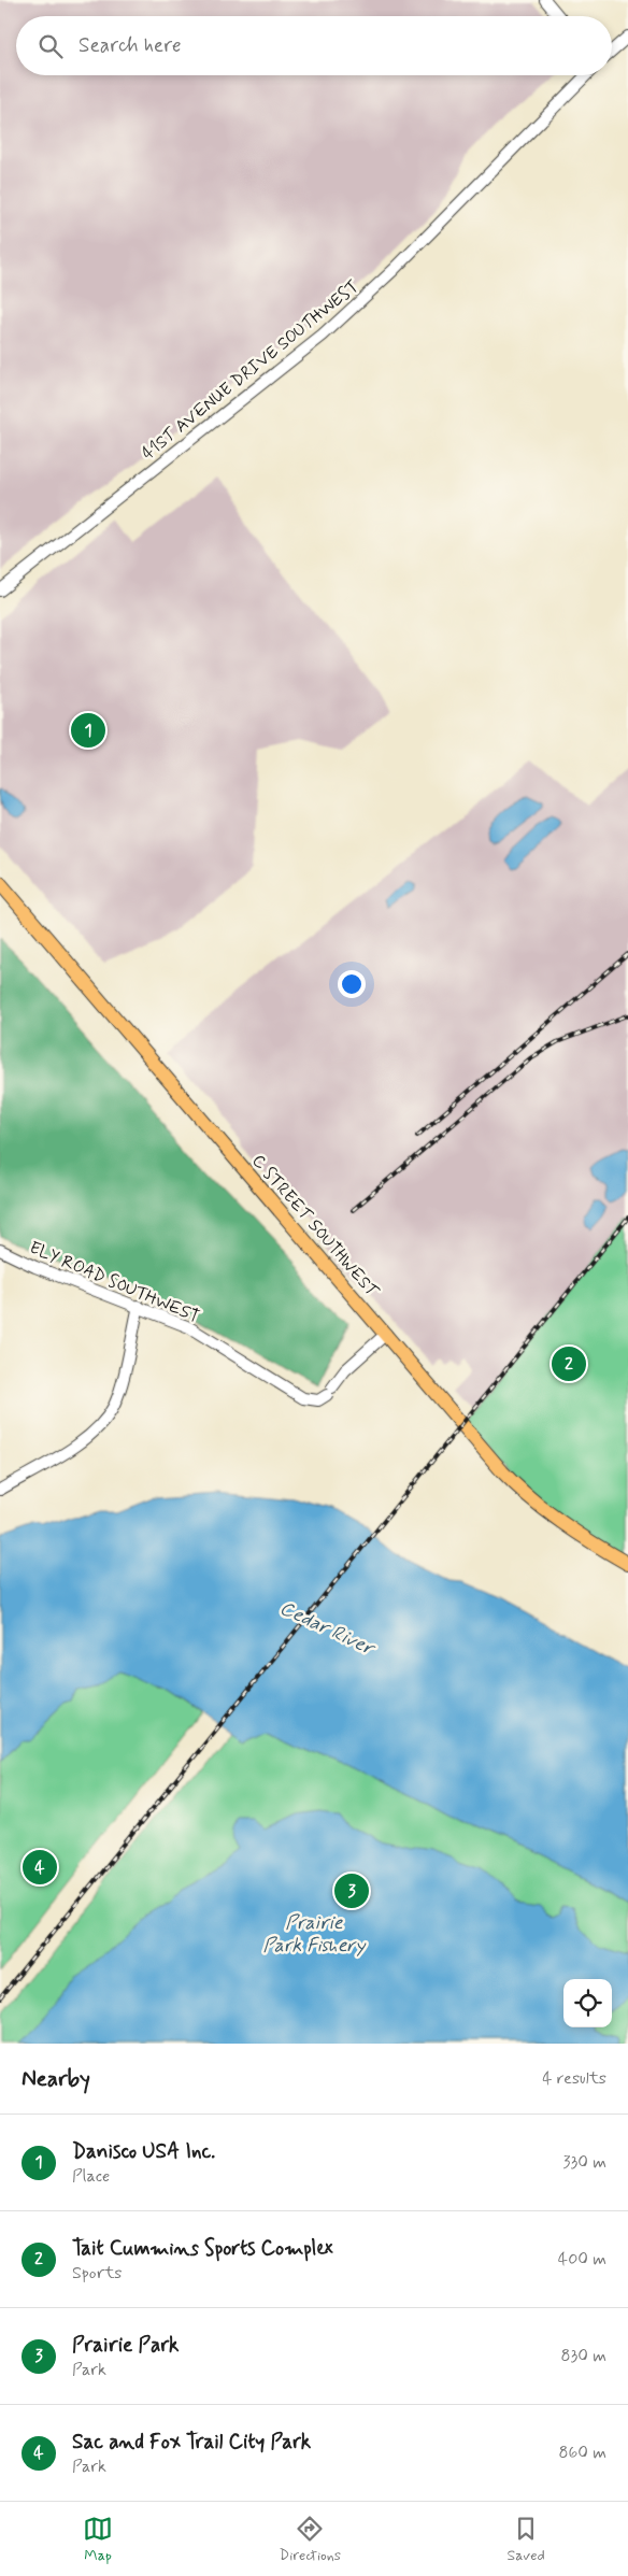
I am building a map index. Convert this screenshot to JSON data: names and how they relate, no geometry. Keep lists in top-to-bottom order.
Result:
{
  "streets": {
    "main road": ["C STREET SOUTHWEST"],
    "street": ["41ST AVENUE DRIVE SOUTHWEST", "ELY ROAD SOUTHWEST"]
  },
  "crossings": [
    ["C STREET SOUTHWEST", "ELY ROAD SOUTHWEST"]
  ],
  "water": ["Cedar River", "Prairie Park Fishery"],
  "page": {
    "search": "Search here",
    "pins": [
      "1",
      "2",
      "4",
      "3"
    ],
    "heading": ["Nearby", "4 results"],
    "list": [
      {
        "mark": "1",
        "name": "Danisco USA Inc.",
        "note": "Place",
        "value": "330 m"
      },
      {
        "mark": "2",
        "name": "Tait Cummins Sports Complex",
        "note": "Sports",
        "value": "400 m"
      },
      {
        "mark": "3",
        "name": "Prairie Park",
        "note": "Park",
        "value": "830 m"
      },
      {
        "mark": "4",
        "name": "Sac and Fox Trail City Park",
        "note": "Park",
        "value": "860 m"
      }
    ],
    "nav": ["Map", "Directions", "Saved"]
  }
}
